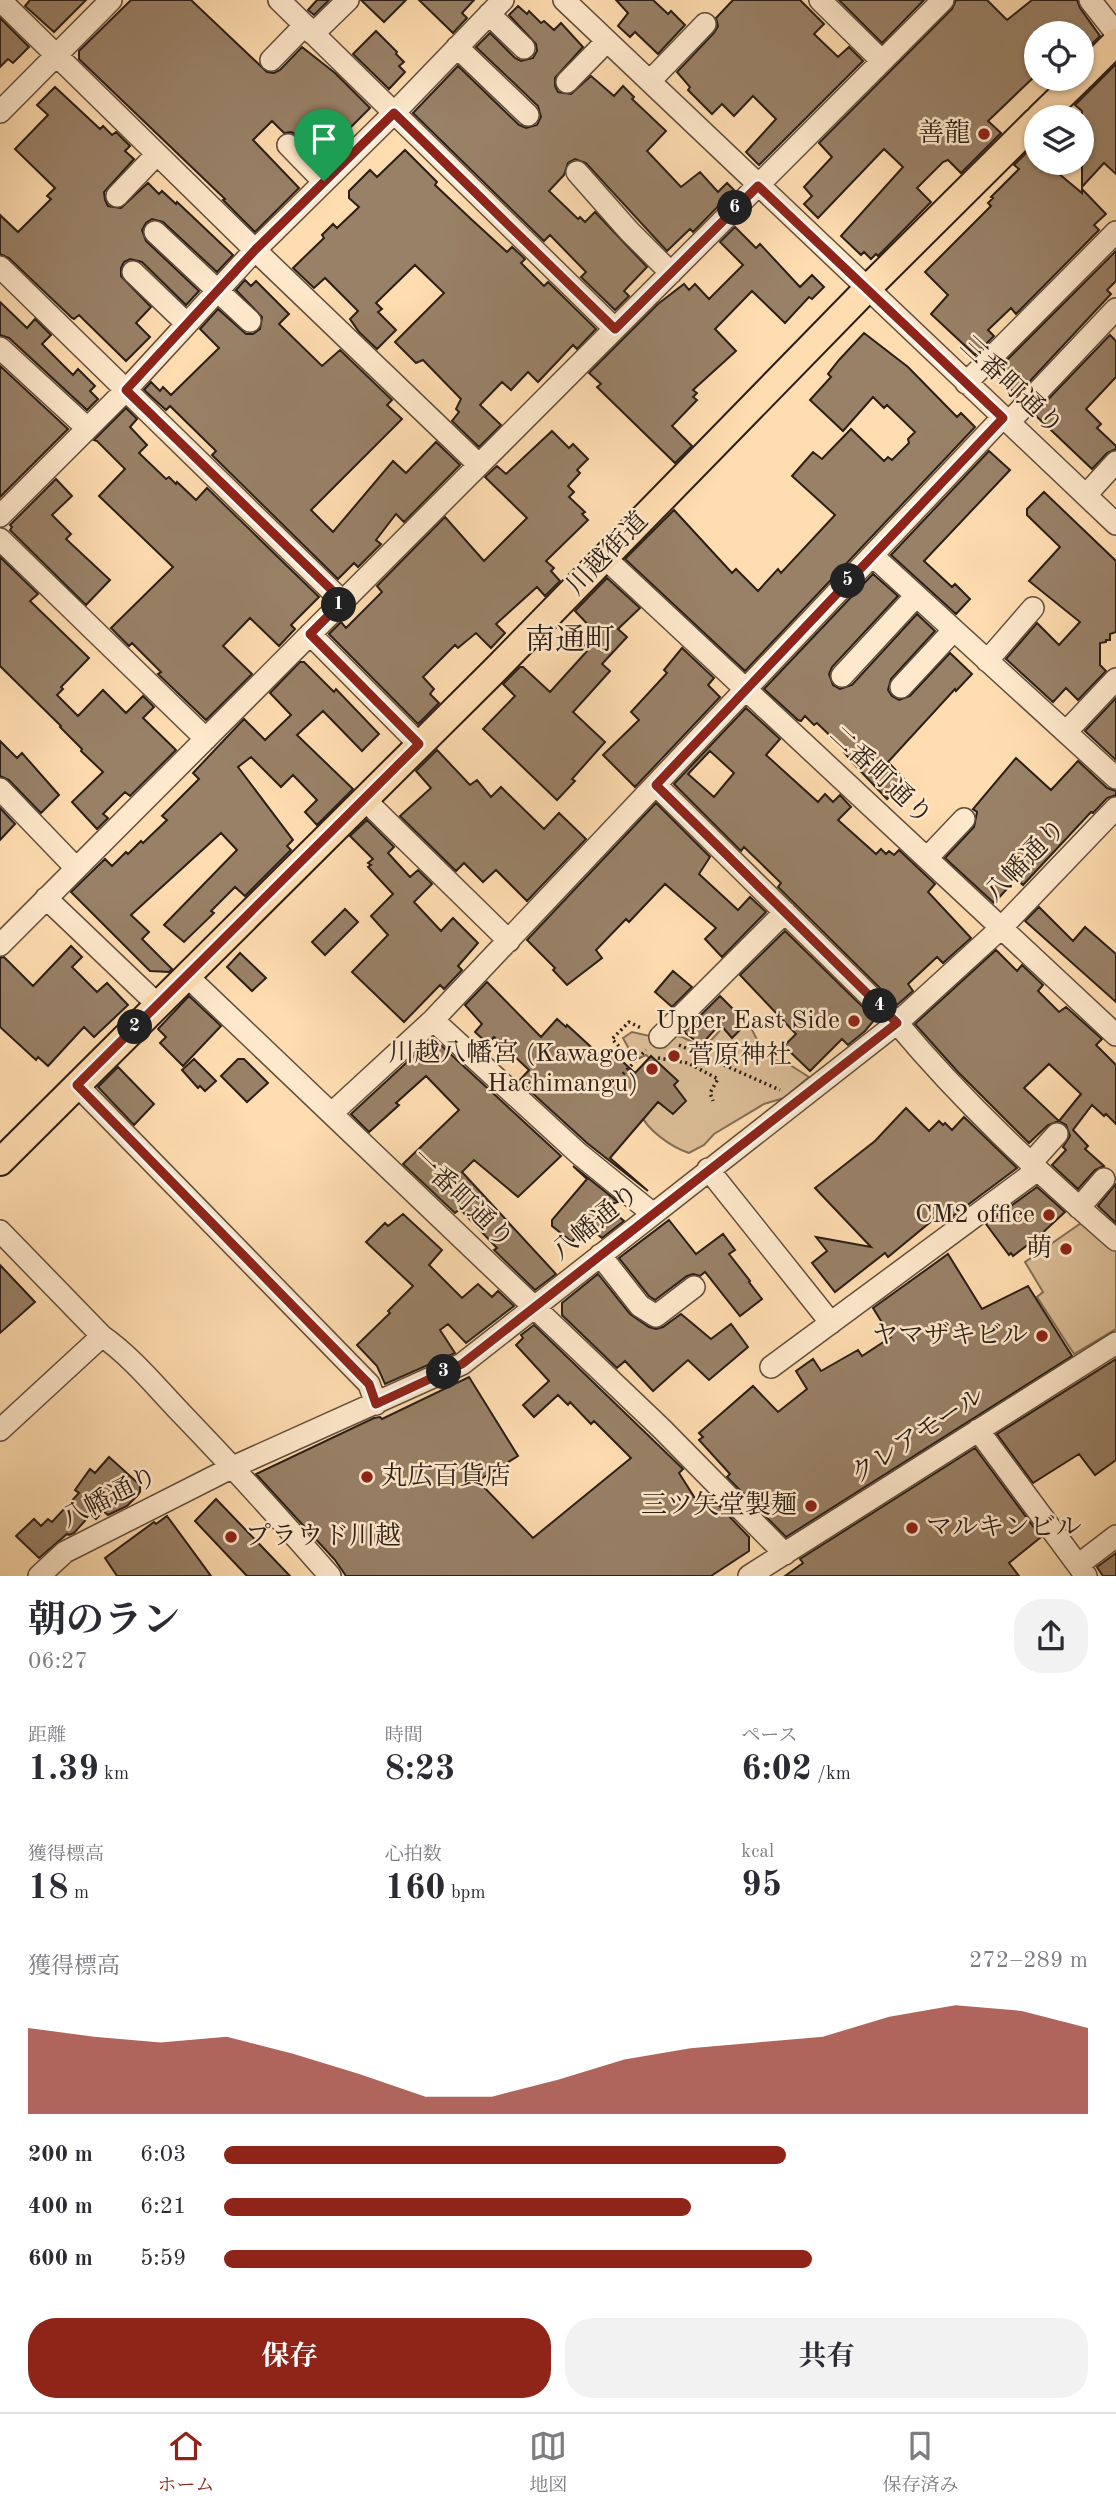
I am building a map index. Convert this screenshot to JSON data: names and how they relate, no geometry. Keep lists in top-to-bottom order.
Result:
{
  "streets": {
    "main road": ["川越街道"],
    "street": [
      "三番町通り",
      "二番町通り",
      "八幡通り",
      "一番町通り",
      "クレアモール"
    ]
  },
  "crossings": [
    ["三番町通り", "川越街道"],
    ["川越街道", "二番町通り"],
    ["川越街道", "一番町通り"],
    ["二番町通り", "八幡通り"],
    ["八幡通り", "一番町通り"],
    ["一番町通り", "クレアモール"]
  ],
  "districts": ["南通町"],
  "places": [
    "善龍",
    "Upper East Side",
    "菅原神社",
    "川越八幡宮 (Kawagoe Hachimangu)",
    "CM2 office",
    "萌",
    "ヤマザキビル",
    "丸広百貨店",
    "三ツ矢堂製麺",
    "マルキンビル",
    "プラウド川越"
  ],
  "page": {
    "pins": [
      "6",
      "5",
      "1",
      "4",
      "2",
      "3"
    ],
    "heading": ["朝のラン", "06:27"],
    "stats": [
      ["距離", "1.39 km"],
      ["時間", "8:23"],
      ["ペース", "6:02 /km"],
      ["獲得標高", "18 m"],
      ["心拍数", "160 bpm"],
      ["kcal", "95"]
    ],
    "chart": ["獲得標高", "272–289 m"],
    "list": [
      {
        "name": "200 m",
        "note": "6:03"
      },
      {
        "name": "400 m",
        "note": "6:21"
      },
      {
        "name": "600 m",
        "note": "5:59"
      }
    ],
    "buttons": ["保存", "共有"],
    "tabs": ["ホーム", "地図", "保存済み"]
  }
}
